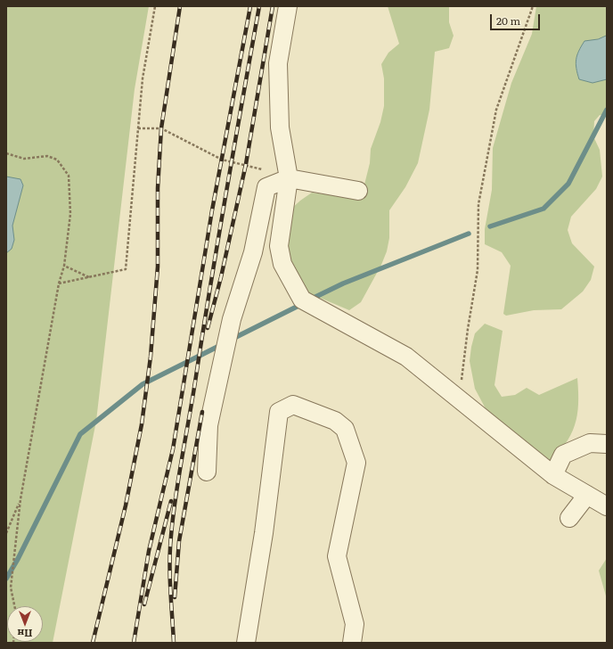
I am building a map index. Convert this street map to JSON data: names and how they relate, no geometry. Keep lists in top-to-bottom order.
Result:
{
  "scale_bar": "20 m",
  "north": "bottom"
}
